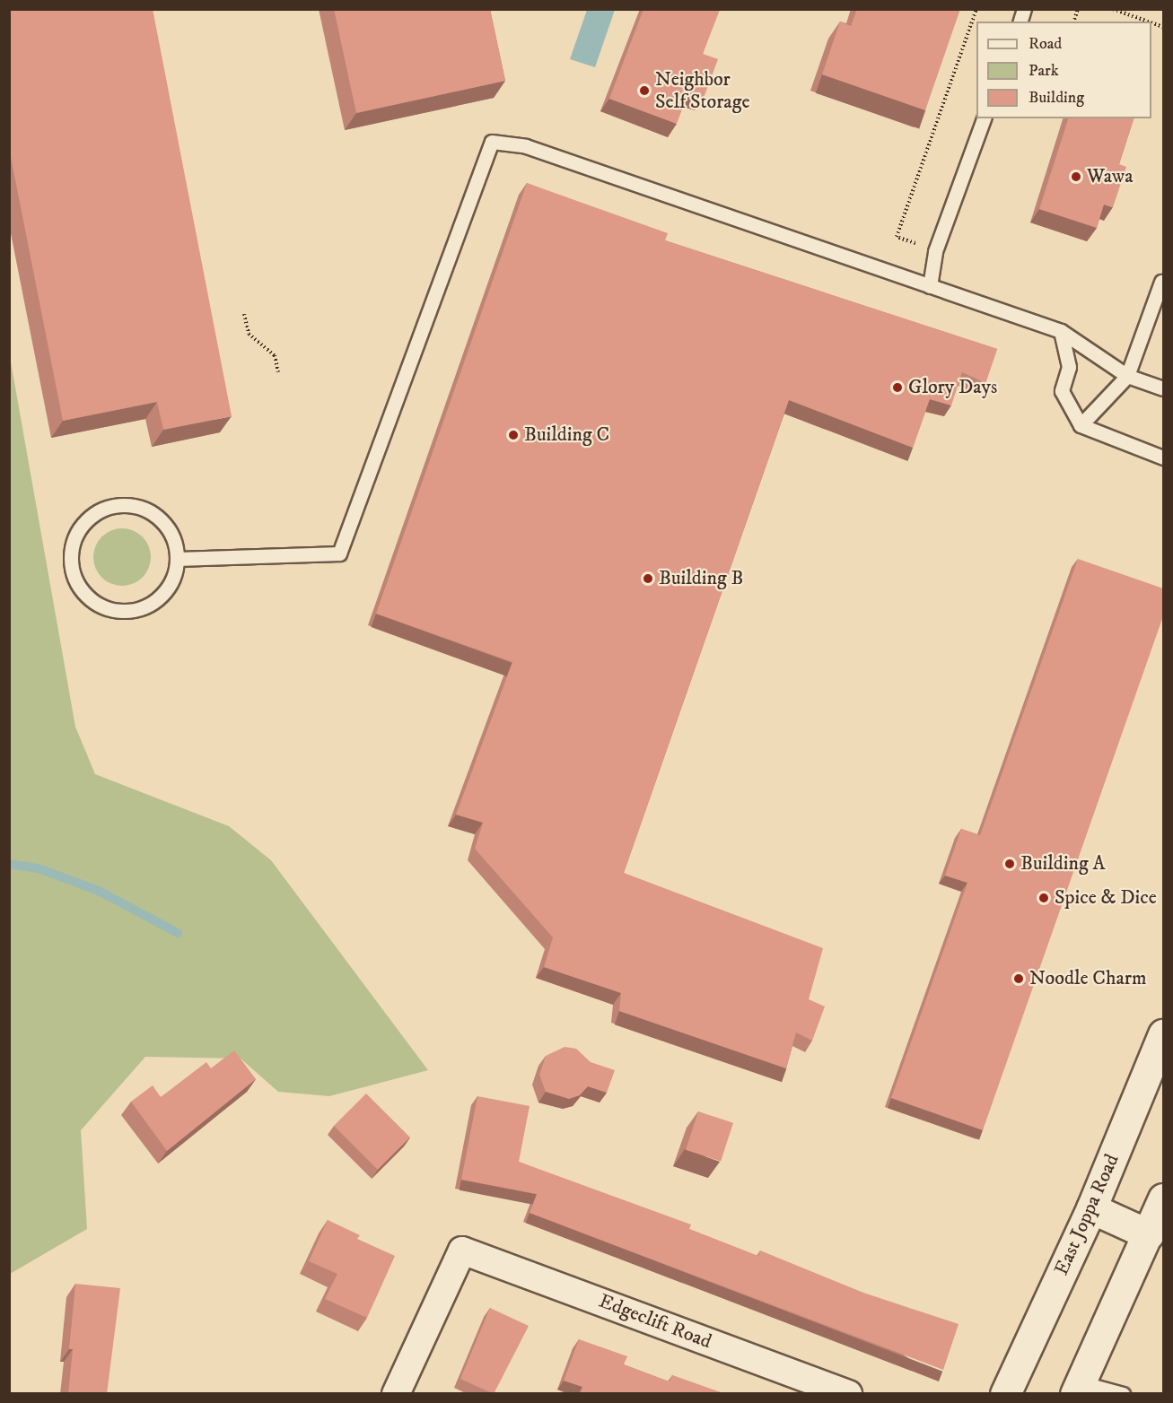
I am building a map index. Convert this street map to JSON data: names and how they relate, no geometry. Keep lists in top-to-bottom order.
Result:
{
  "streets": {
    "main road": ["East Joppa Road"],
    "street": ["Edgeclift Road"]
  },
  "places": [
    "Neighbor Self Storage",
    "Wawa",
    "Glory Days",
    "Building C",
    "Building B",
    "Building A",
    "Spice & Dice",
    "Noodle Charm"
  ],
  "legend": ["Road", "Park", "Building"]
}
